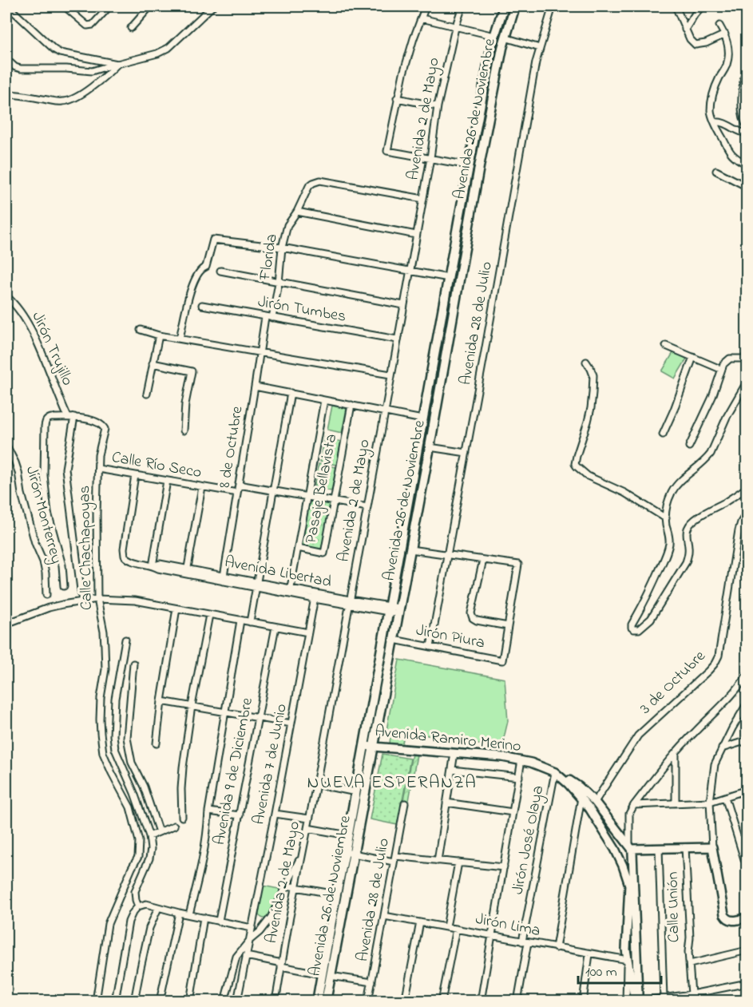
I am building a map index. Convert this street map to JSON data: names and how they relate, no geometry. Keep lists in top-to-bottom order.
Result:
{
  "streets": {
    "main road": ["Avenida 26 de Noviembre"],
    "street": [
      "Avenida 2 de Mayo",
      "Florida",
      "Jirón Tumbes",
      "Avenida 28 de Julio",
      "Jirón Trujillo",
      "8 de Octubre",
      "Calle Río Seco",
      "Pasaje Bellavista",
      "Jirón Monterrey",
      "Calle Chachapoyas",
      "Avenida Libertad",
      "Jirón Piura",
      "3 de Octubre",
      "Avenida Ramiro Merino",
      "Avenida 7 de Junio",
      "Avenida 9 de Diciembre",
      "Jirón José Olaya",
      "Calle Unión",
      "Jirón Lima"
    ]
  },
  "crossings": [
    ["Avenida 2 de Mayo", "Florida"],
    ["Avenida 2 de Mayo", "Jirón Tumbes"],
    ["Avenida 2 de Mayo", "Avenida Libertad"],
    ["Avenida 26 de Noviembre", "Avenida Libertad"],
    ["Avenida 26 de Noviembre", "Jirón Piura"],
    ["Avenida 26 de Noviembre", "Avenida Ramiro Merino"],
    ["Florida", "Jirón Tumbes"],
    ["Jirón Tumbes", "8 de Octubre"],
    ["Avenida 28 de Julio", "Jirón Piura"],
    ["Avenida 28 de Julio", "Jirón Lima"],
    ["Jirón Trujillo", "Calle Chachapoyas"],
    ["8 de Octubre", "Calle Río Seco"],
    ["8 de Octubre", "Avenida Libertad"],
    ["Calle Río Seco", "Calle Chachapoyas"],
    ["Calle Río Seco", "Avenida Libertad"],
    ["Avenida Libertad", "Avenida 7 de Junio"],
    ["3 de Octubre", "Avenida Ramiro Merino"],
    ["Avenida Ramiro Merino", "Jirón José Olaya"],
    ["Avenida Ramiro Merino", "Jirón Lima"],
    ["Jirón José Olaya", "Jirón Lima"]
  ],
  "districts": ["NUEVA ESPERANZA"],
  "scale_bar": "100 m"
}
